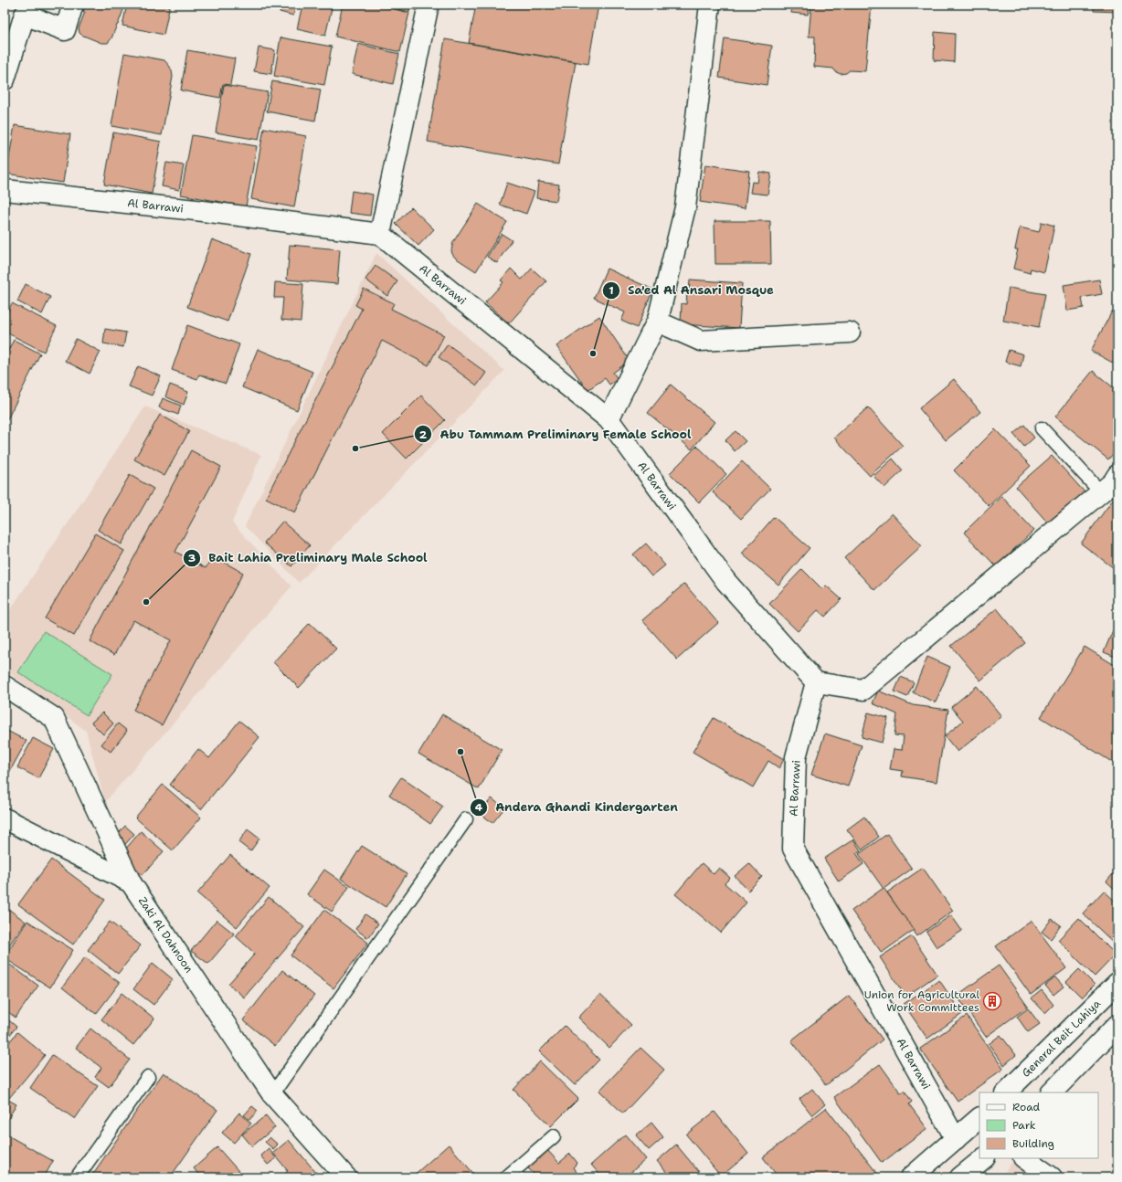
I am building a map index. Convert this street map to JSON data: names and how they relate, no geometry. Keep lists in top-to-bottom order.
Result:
{
  "streets": {
    "street": ["Al Barrawi", "Zaki Al Dahnoon", "General Beit Lahiya"]
  },
  "places": {
    "other": [
      "Sa'ed Al Ansari Mosque",
      "Abu Tammam Preliminary Female School",
      "Bait Lahia Preliminary Male School",
      "Andera Ghandi Kindergarten"
    ],
    "building": ["Union for Agricultural Work Committees"]
  },
  "legend": ["Road", "Park", "Building"]
}
